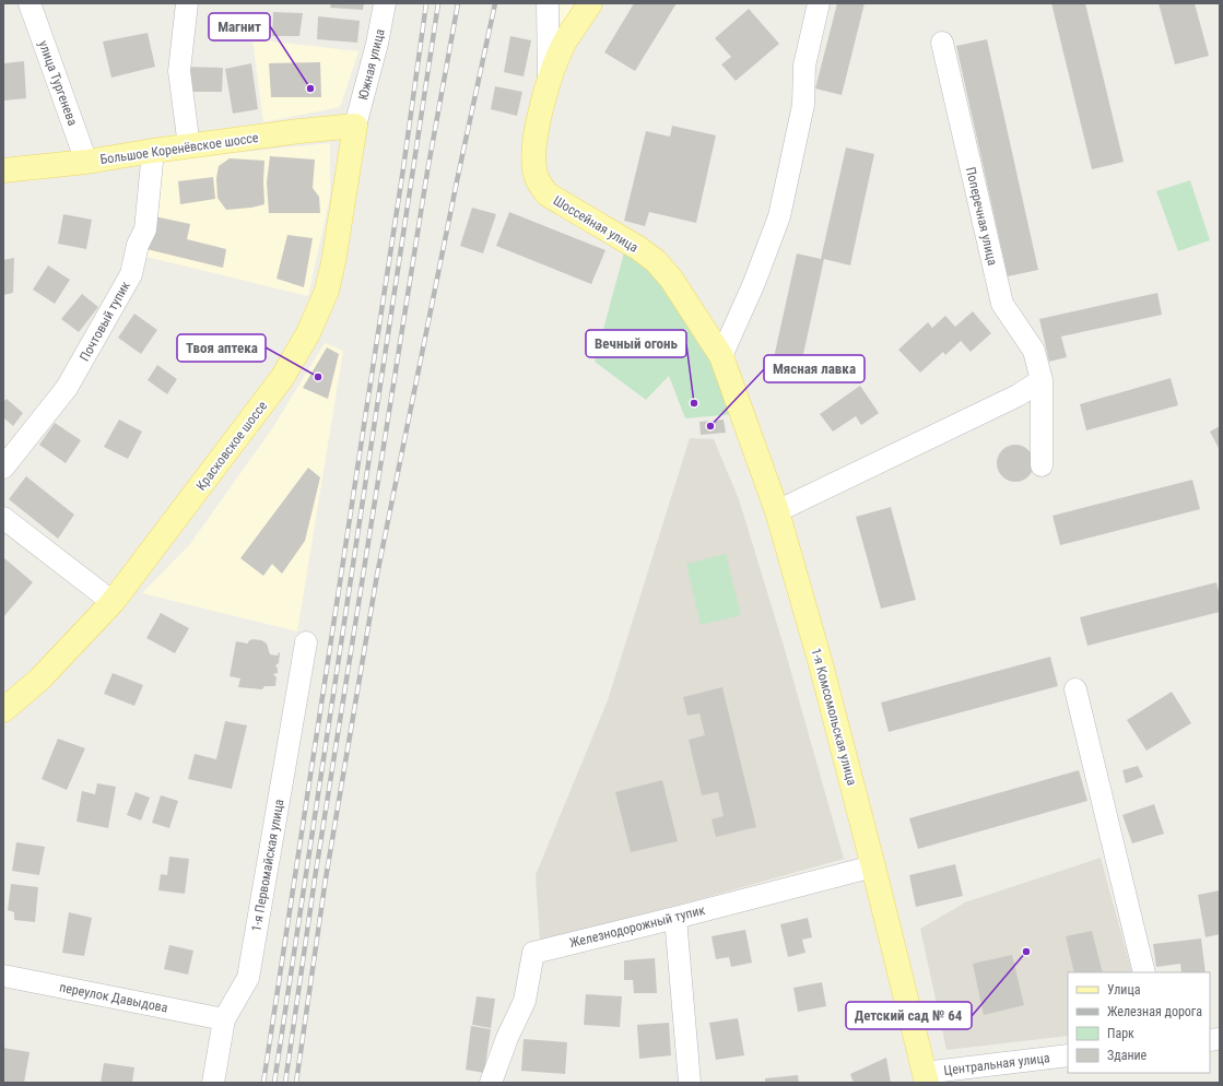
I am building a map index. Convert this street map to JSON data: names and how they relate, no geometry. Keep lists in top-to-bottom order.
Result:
{
  "streets": {
    "main road": [
      "Большое Коренёвское шоссе",
      "Шоссейная улица",
      "Красковское шоссе",
      "1-я Комсомольская улица"
    ],
    "street": [
      "Южная улица",
      "улица Тургенева",
      "Поперечная улица",
      "Почтовый тупик",
      "1-я Первомайская улица",
      "Железнодорожный тупик",
      "переулок Давыдова",
      "Центральная улица"
    ]
  },
  "crossings": [
    ["Южная улица", "Большое Коренёвское шоссе"],
    ["Южная улица", "Красковское шоссе"],
    ["улица Тургенева", "Большое Коренёвское шоссе"],
    ["Большое Коренёвское шоссе", "Почтовый тупик"],
    ["Большое Коренёвское шоссе", "Красковское шоссе"],
    ["Шоссейная улица", "1-я Комсомольская улица"],
    ["1-я Комсомольская улица", "Железнодорожный тупик"],
    ["1-я Комсомольская улица", "Центральная улица"],
    ["1-я Первомайская улица", "переулок Давыдова"]
  ],
  "places": [
    "Магнит",
    "Твоя аптека",
    "Вечный огонь",
    "Мясная лавка",
    "Детский сад № 64"
  ],
  "legend": [
    "Улица",
    "Железная дорога",
    "Парк",
    "Здание"
  ]
}
